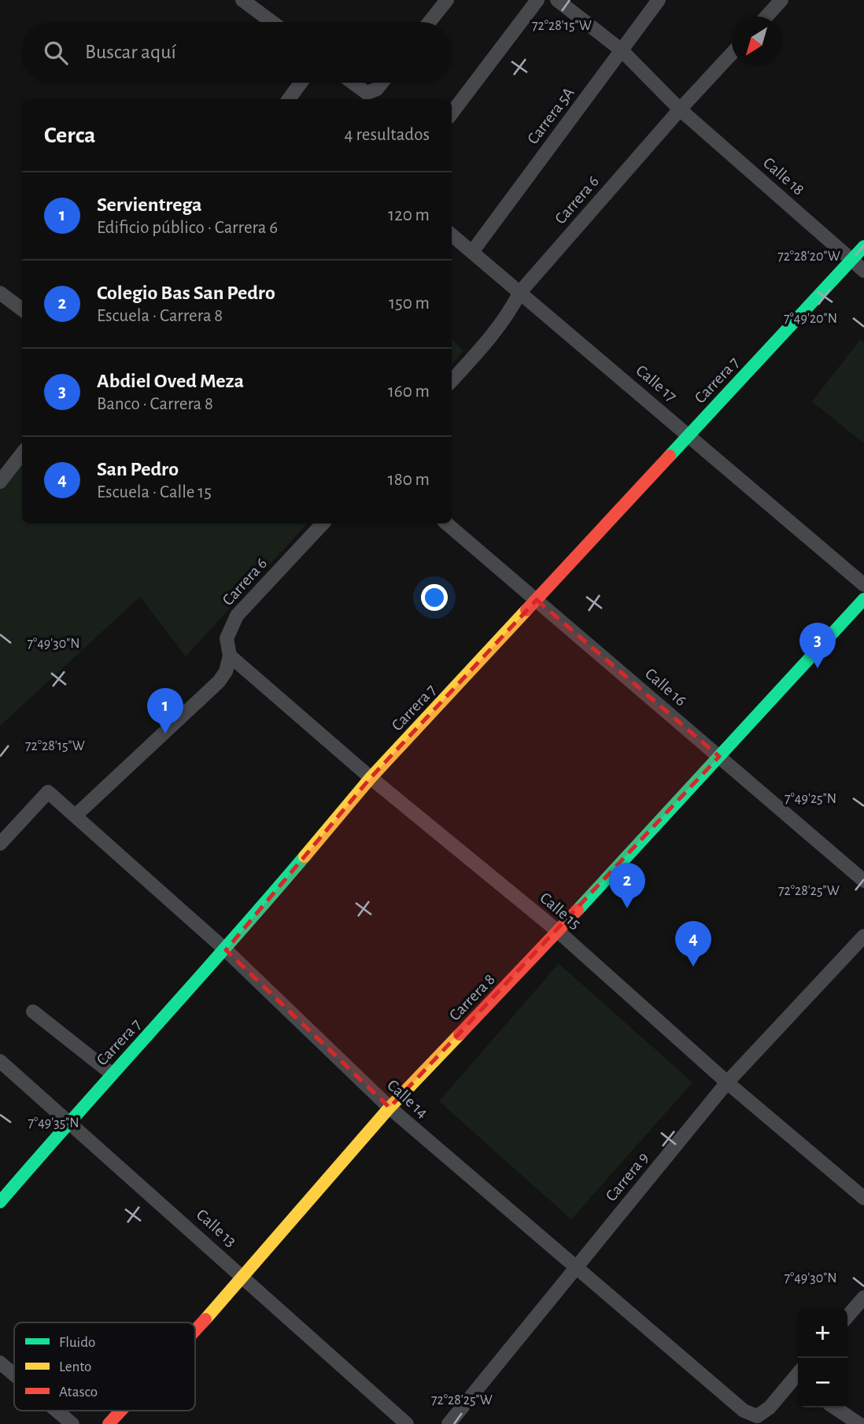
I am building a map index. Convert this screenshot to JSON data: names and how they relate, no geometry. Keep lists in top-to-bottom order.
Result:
{
  "streets": {
    "street": [
      "Carrera 5A",
      "Calle 18",
      "Carrera 6",
      "Carrera 7",
      "Calle 17",
      "Calle 16",
      "Calle 15",
      "Carrera 8",
      "Calle 14",
      "Carrera 9",
      "Calle 13"
    ]
  },
  "crossings": [
    ["Carrera 5A", "Calle 18"],
    ["Carrera 5A", "Calle 17"],
    ["Calle 18", "Carrera 6"],
    ["Calle 18", "Carrera 7"],
    ["Carrera 6", "Calle 17"],
    ["Carrera 6", "Calle 15"],
    ["Carrera 6", "Calle 14"],
    ["Carrera 7", "Calle 17"],
    ["Carrera 7", "Calle 16"],
    ["Carrera 7", "Calle 15"],
    ["Carrera 7", "Calle 14"],
    ["Carrera 7", "Calle 13"],
    ["Calle 16", "Carrera 8"],
    ["Calle 15", "Carrera 8"],
    ["Calle 15", "Carrera 9"],
    ["Carrera 8", "Calle 14"],
    ["Carrera 8", "Calle 13"],
    ["Calle 14", "Carrera 9"]
  ],
  "legend": ["Fluido", "Lento", "Atasco"],
  "north": "bottom left",
  "page": {
    "search": "Buscar aquí",
    "heading": ["Cerca", "4 resultados"],
    "list": [
      {
        "mark": "1",
        "name": "Servientrega",
        "note": "Edificio público · Carrera 6",
        "value": "120 m"
      },
      {
        "mark": "2",
        "name": "Colegio Bas San Pedro",
        "note": "Escuela · Carrera 8",
        "value": "150 m"
      },
      {
        "mark": "3",
        "name": "Abdiel Oved Meza",
        "note": "Banco · Carrera 8",
        "value": "160 m"
      },
      {
        "mark": "4",
        "name": "San Pedro",
        "note": "Escuela · Calle 15",
        "value": "180 m"
      }
    ],
    "pins": [
      "3",
      "1",
      "2",
      "4"
    ],
    "map_buttons": ["+", "−"]
  },
  "coordinates": [
    "72°28'15\"W",
    "72°28'20\"W",
    "7°49'20\"N",
    "7°49'30\"N",
    "7°49'25\"N",
    "72°28'25\"W",
    "7°49'35\"N"
  ]
}
